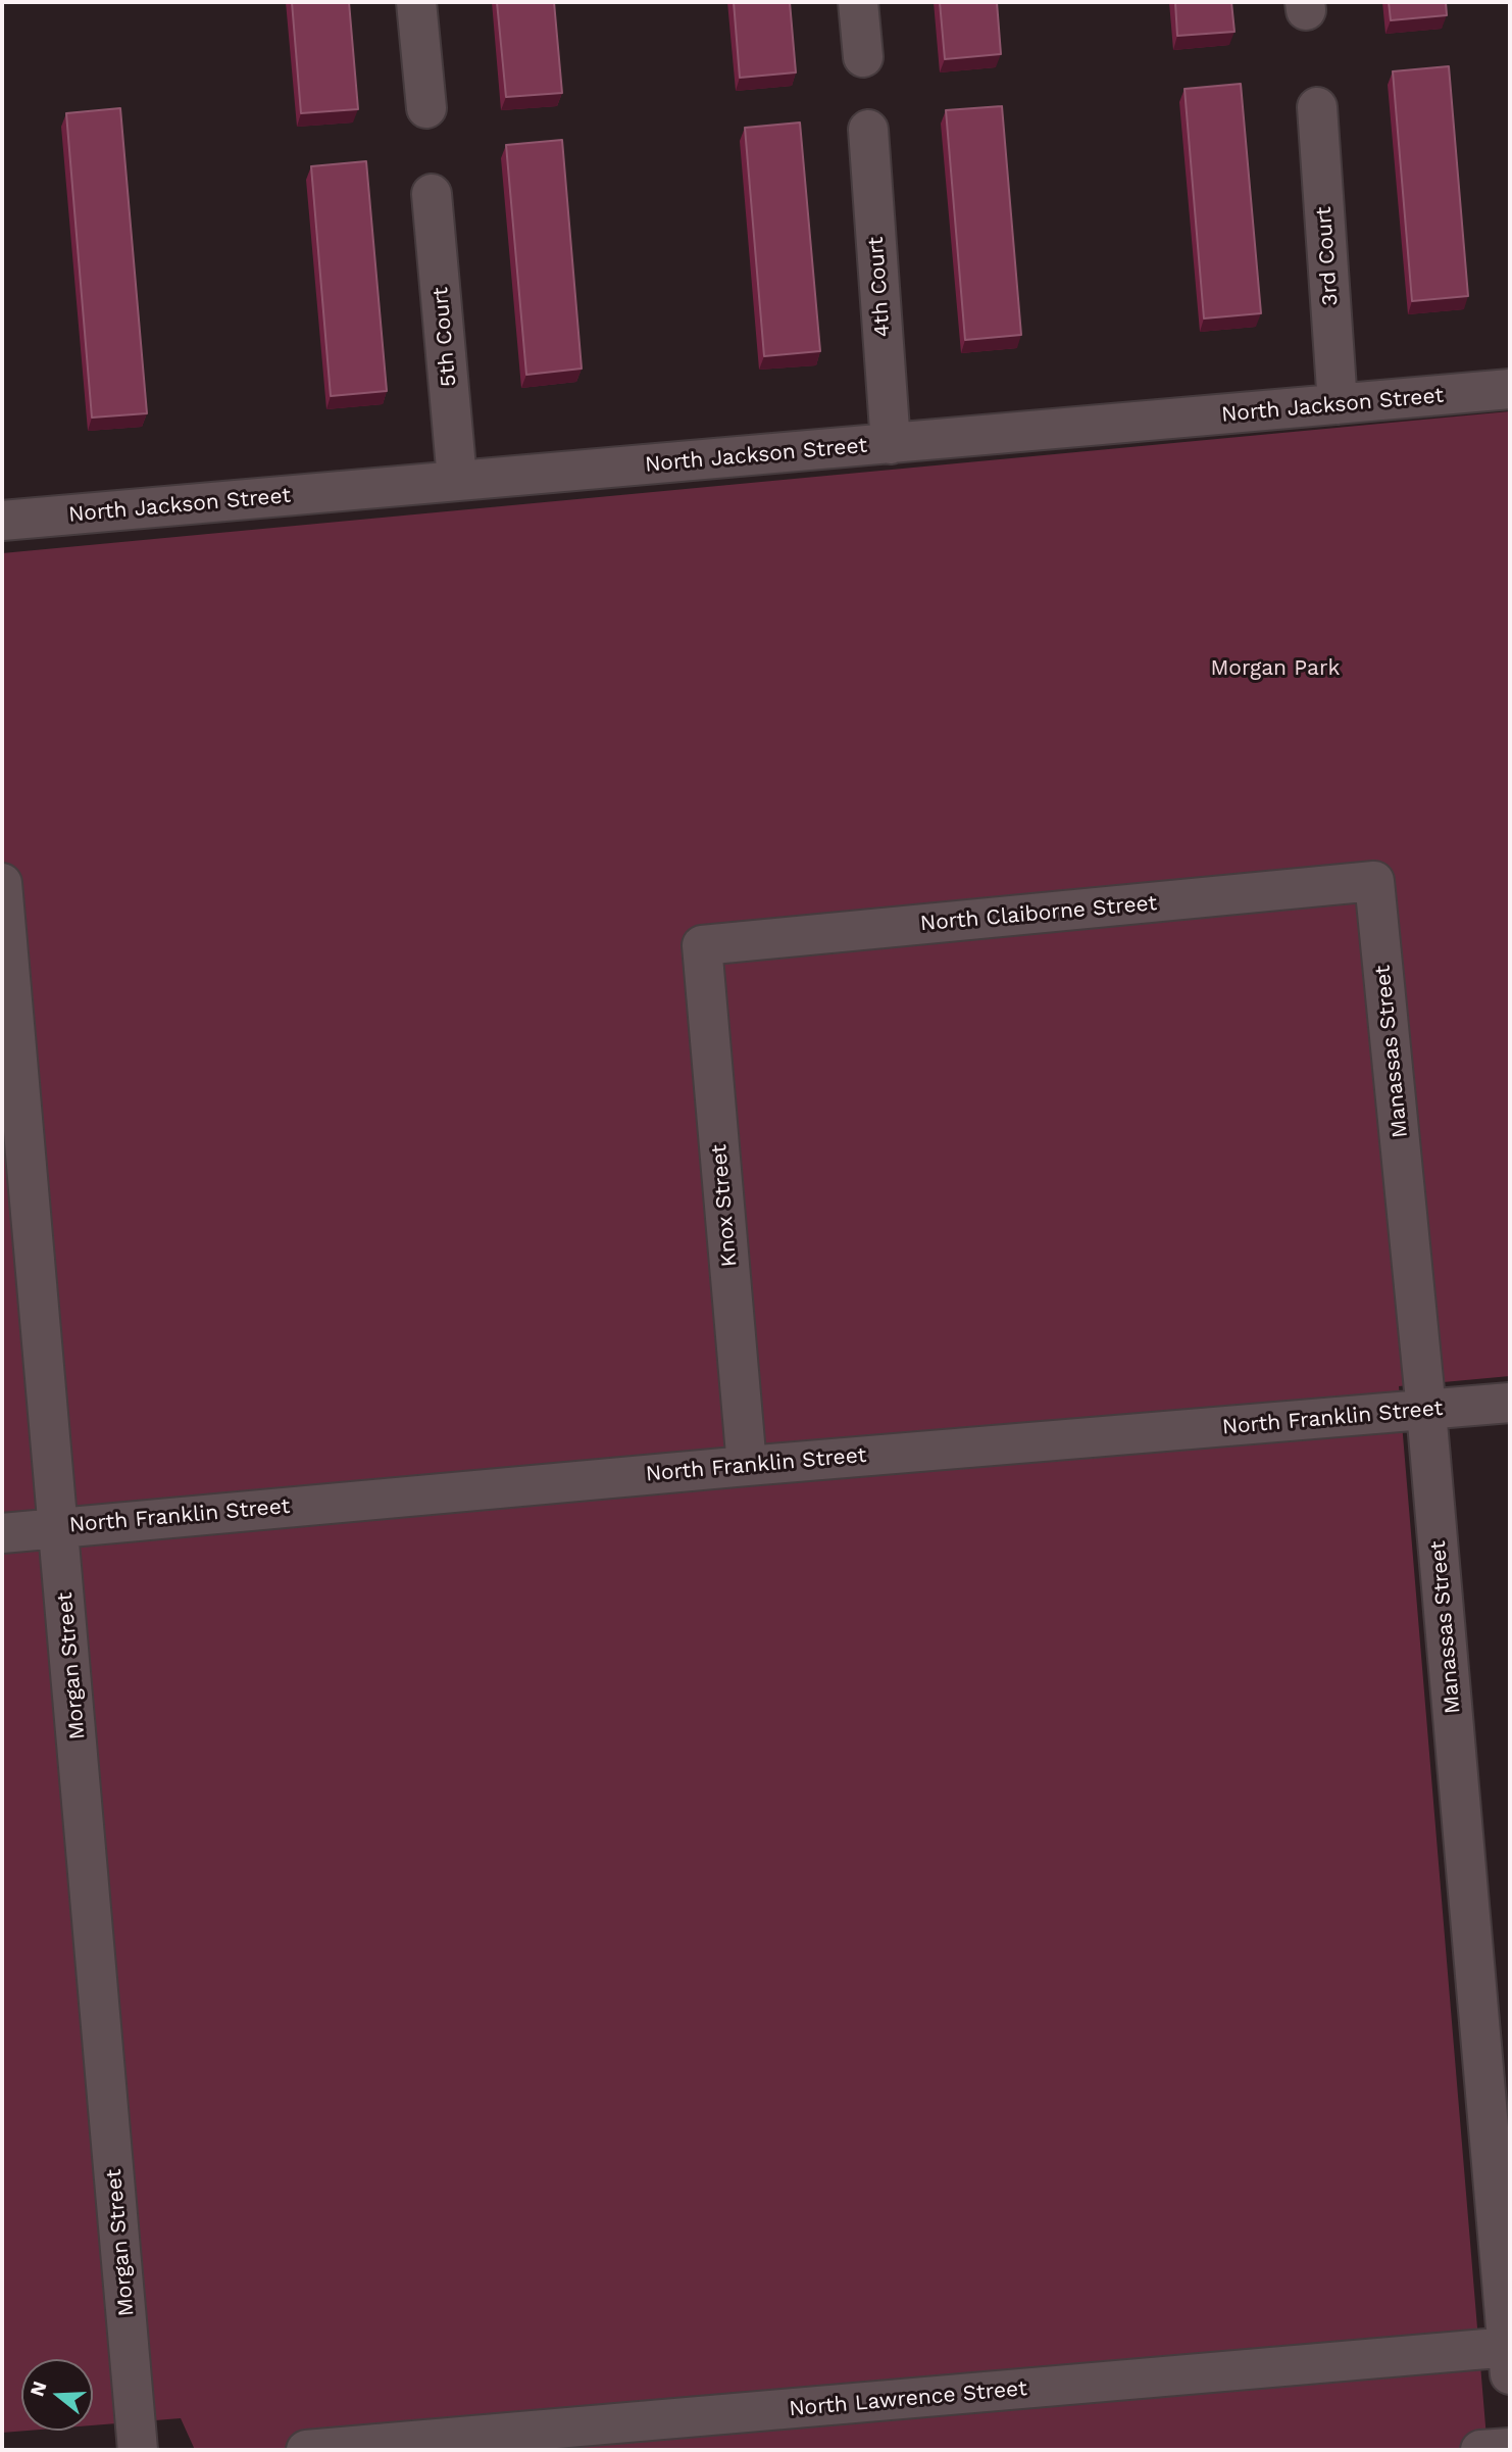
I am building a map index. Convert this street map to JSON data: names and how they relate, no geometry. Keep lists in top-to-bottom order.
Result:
{
  "streets": {
    "street": [
      "3rd Court",
      "4th Court",
      "5th Court",
      "North Jackson Street",
      "North Claiborne Street",
      "Manassas Street",
      "Knox Street",
      "North Franklin Street",
      "Morgan Street",
      "North Lawrence Street"
    ]
  },
  "crossings": [
    ["3rd Court", "North Jackson Street"],
    ["4th Court", "North Jackson Street"],
    ["5th Court", "North Jackson Street"],
    ["North Claiborne Street", "Manassas Street"],
    ["North Claiborne Street", "Knox Street"],
    ["Manassas Street", "North Franklin Street"],
    ["Manassas Street", "North Lawrence Street"],
    ["Knox Street", "North Franklin Street"],
    ["North Franklin Street", "Morgan Street"]
  ],
  "parks": ["Morgan Park"],
  "north": "left"
}
